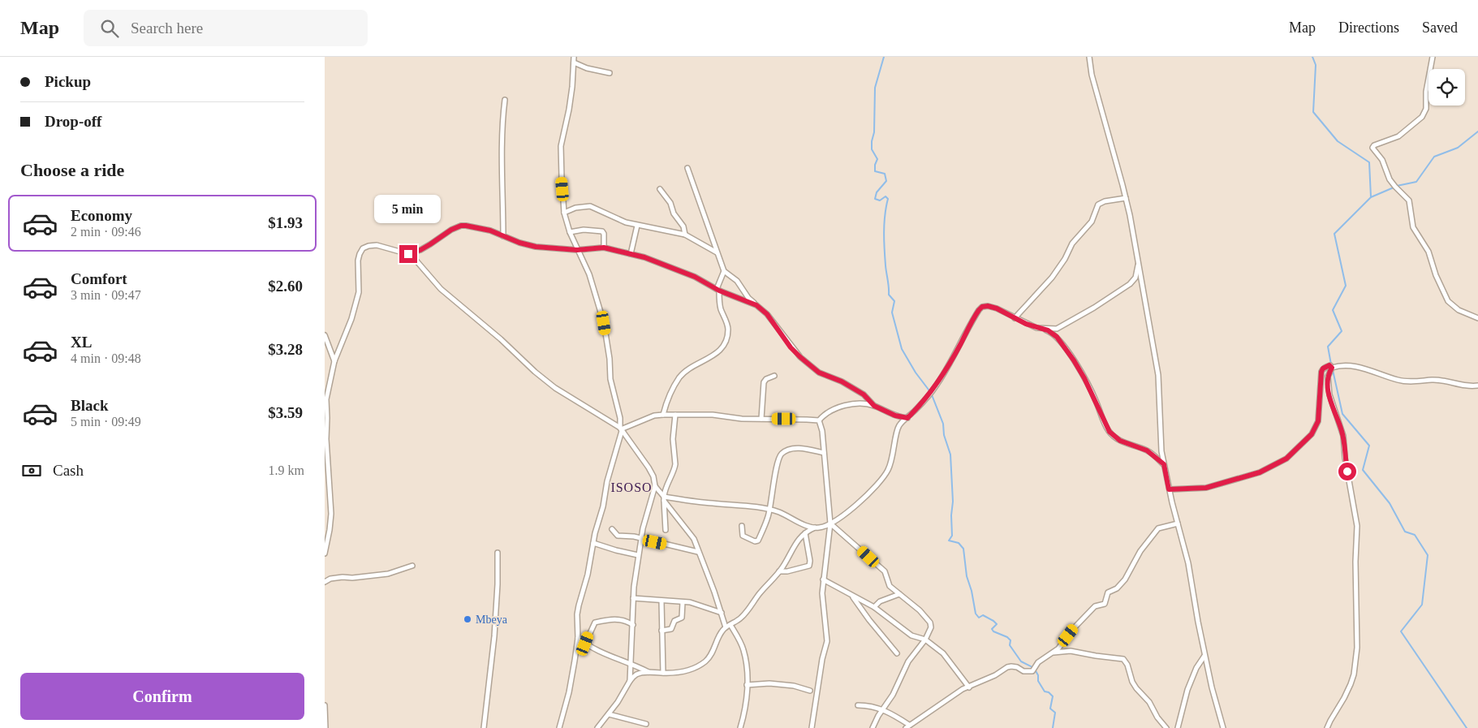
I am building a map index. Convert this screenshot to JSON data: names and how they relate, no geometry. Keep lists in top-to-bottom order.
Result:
{
  "districts": ["ISOSO"],
  "places": ["Mbeya"],
  "page": {
    "header": "Map",
    "search": "Search here",
    "nav": ["Map", "Directions", "Saved"],
    "banner": ["Pickup", "Drop-off"],
    "heading": "Choose a ride",
    "list": [
      {
        "name": "Economy",
        "note": "2 min · 09:46",
        "value": "$1.93"
      },
      {
        "name": "Comfort",
        "note": "3 min · 09:47",
        "value": "$2.60"
      },
      {
        "name": "XL",
        "note": "4 min · 09:48",
        "value": "$3.28"
      },
      {
        "name": "Black",
        "note": "5 min · 09:49",
        "value": "$3.59"
      }
    ],
    "bubble": "5 min",
    "pay": ["Cash", "1.9 km"],
    "buttons": "Confirm"
  }
}
